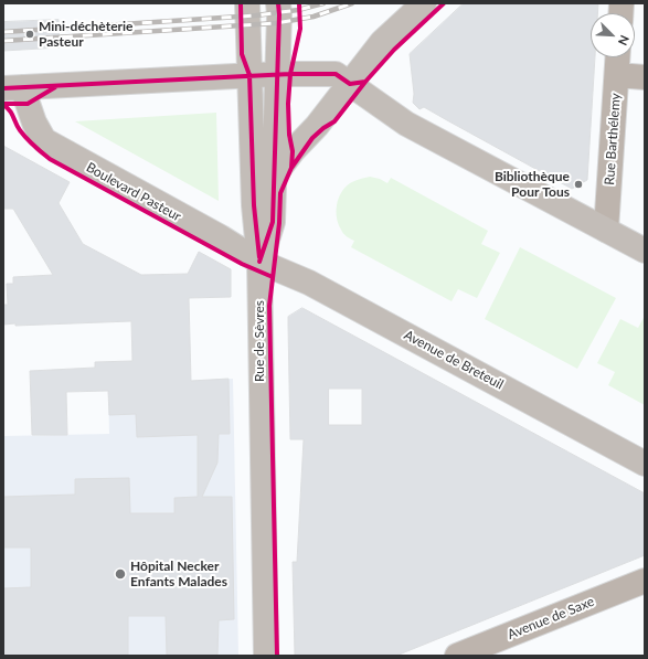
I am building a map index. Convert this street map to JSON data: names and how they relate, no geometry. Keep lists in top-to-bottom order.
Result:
{
  "streets": {
    "main road": ["Boulevard Pasteur", "Rue de Sèvres", "Avenue de Breteuil"],
    "street": ["Rue Barthélemy", "Avenue de Saxe"]
  },
  "crossings": [
    ["Boulevard Pasteur", "Rue de Sèvres"],
    ["Boulevard Pasteur", "Avenue de Breteuil"],
    ["Rue de Sèvres", "Avenue de Breteuil"]
  ],
  "places": ["Mini-déchèterie Pasteur", "Bibliothèque Pour Tous", "Hôpital Necker Enfants Malades"],
  "north": "bottom right"
}
